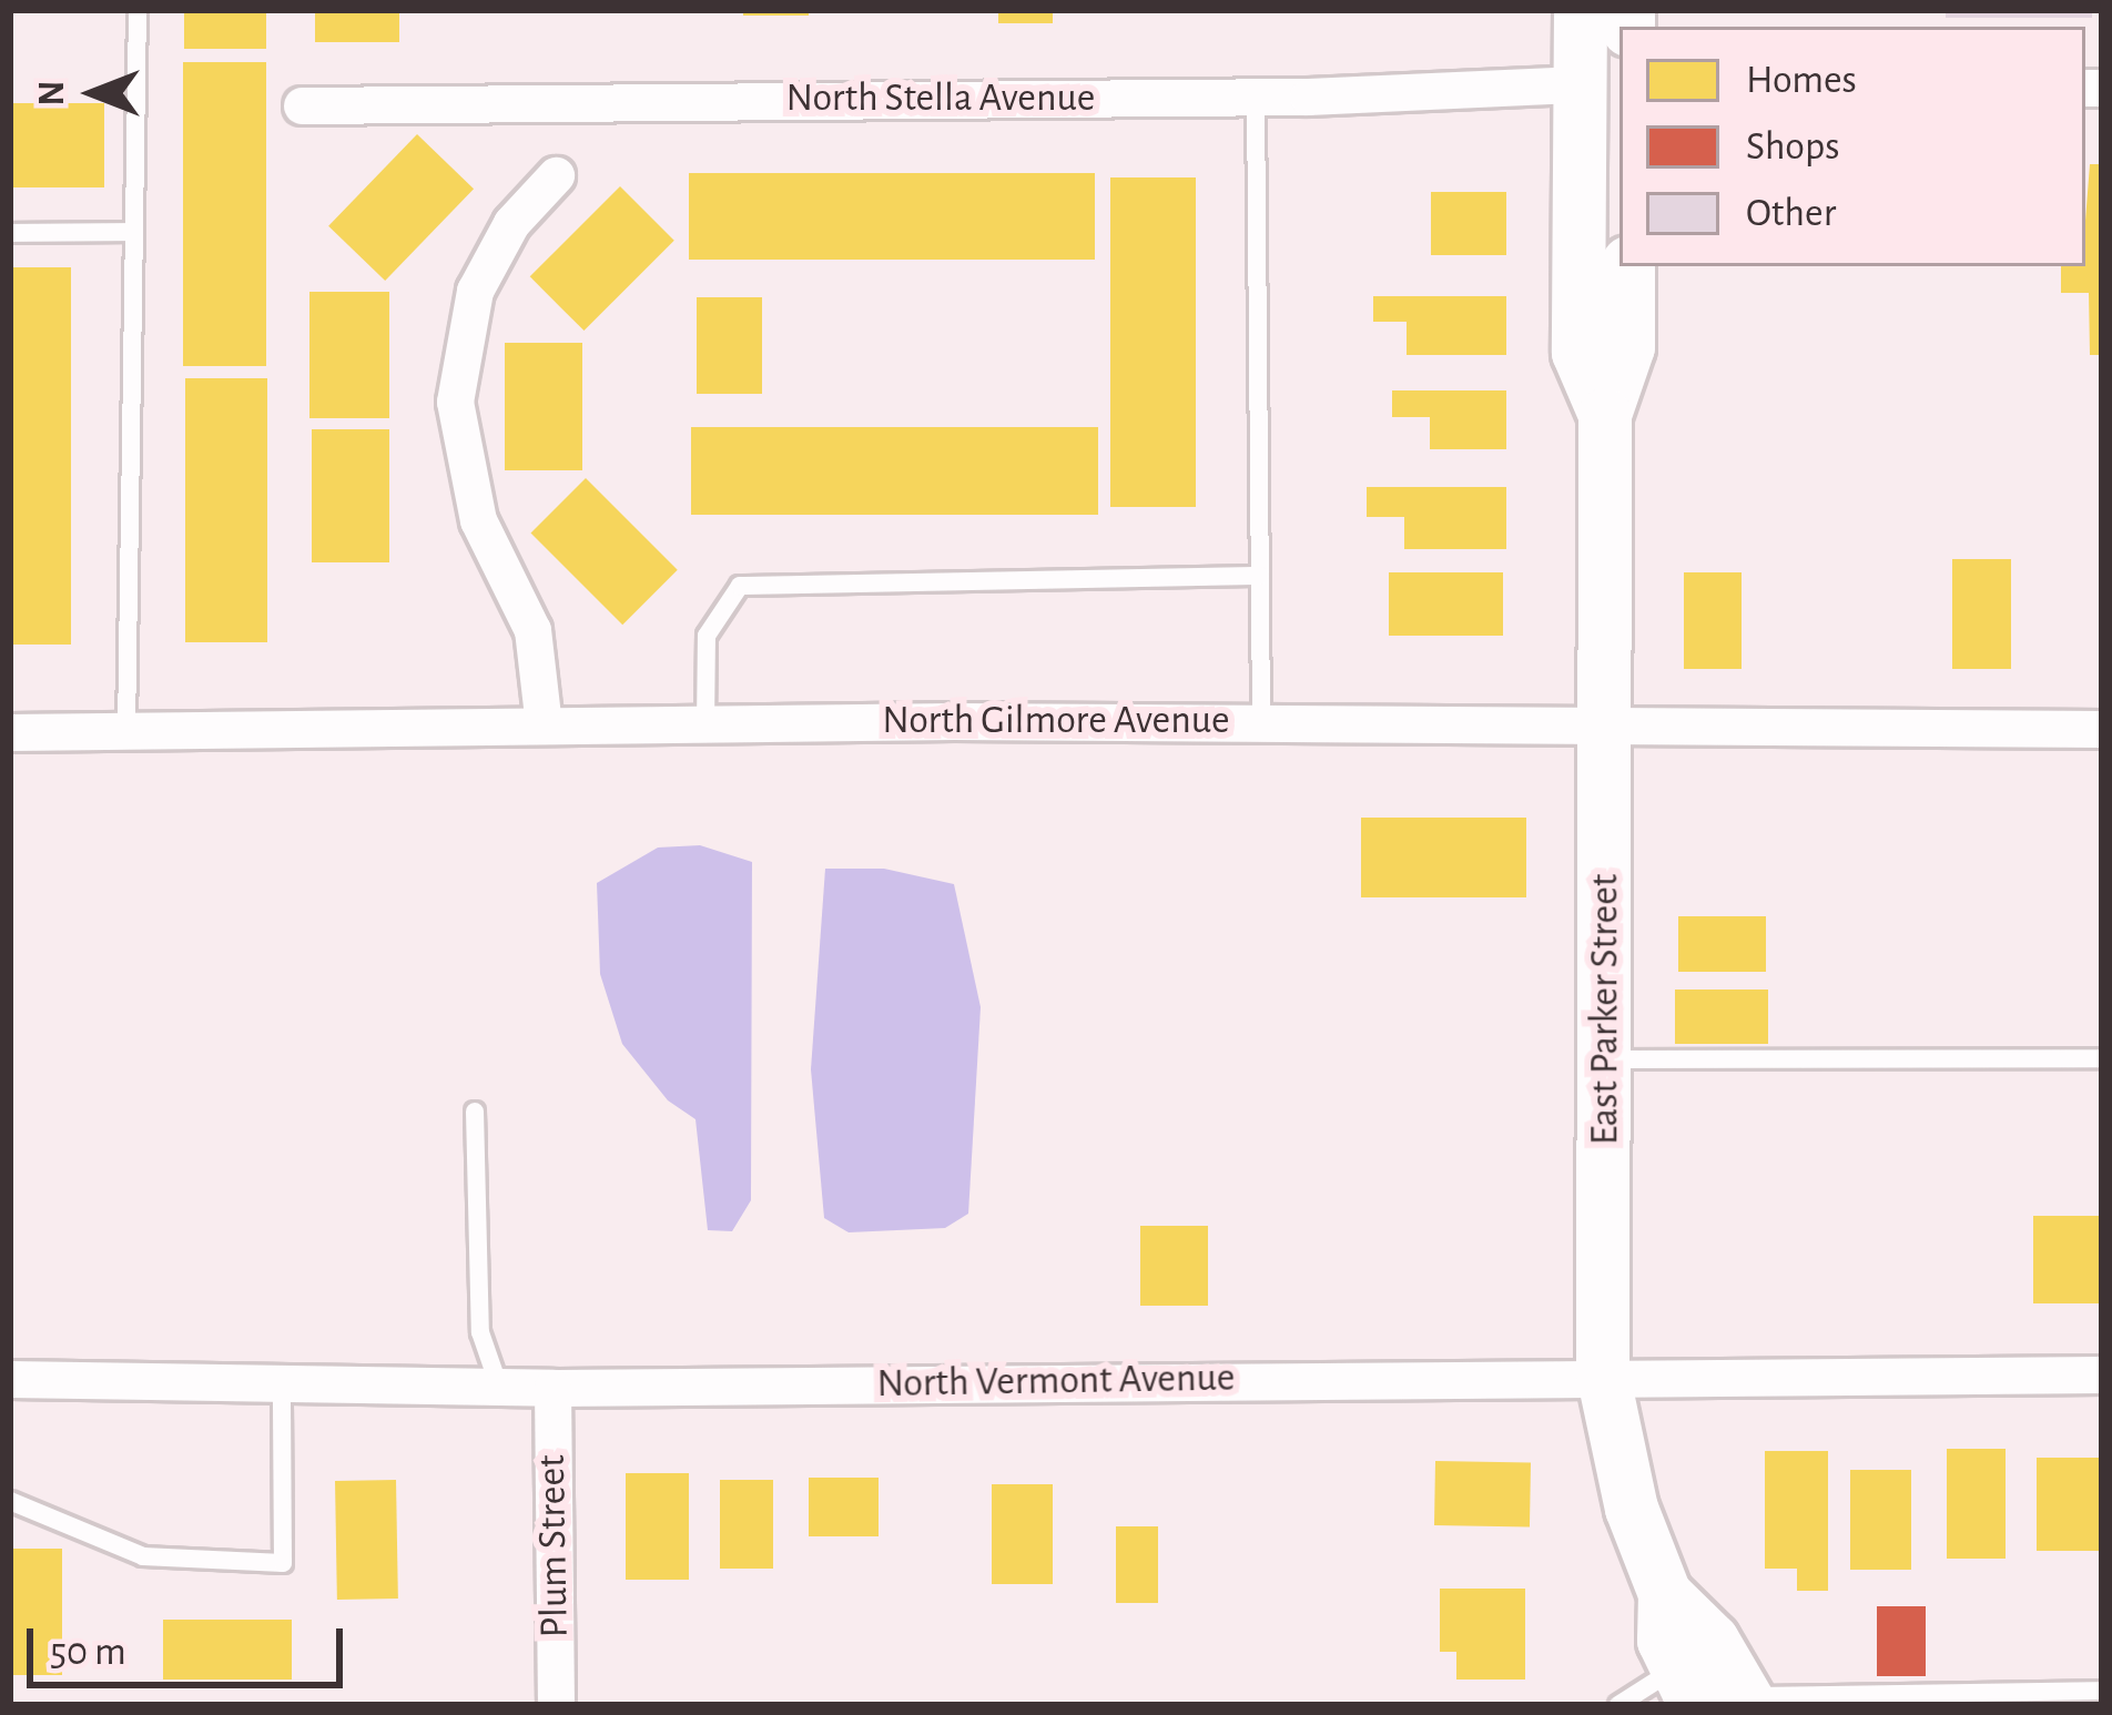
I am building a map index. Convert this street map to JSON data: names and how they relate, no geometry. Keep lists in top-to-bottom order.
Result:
{
  "streets": {
    "street": [
      "North Stella Avenue",
      "North Gilmore Avenue",
      "East Parker Street",
      "North Vermont Avenue",
      "Plum Street"
    ]
  },
  "crossings": [
    ["North Stella Avenue", "East Parker Street"],
    ["North Gilmore Avenue", "East Parker Street"],
    ["East Parker Street", "North Vermont Avenue"],
    ["North Vermont Avenue", "Plum Street"]
  ],
  "legend": ["Homes", "Shops", "Other"],
  "scale_bar": "50 m",
  "north": "left"
}
